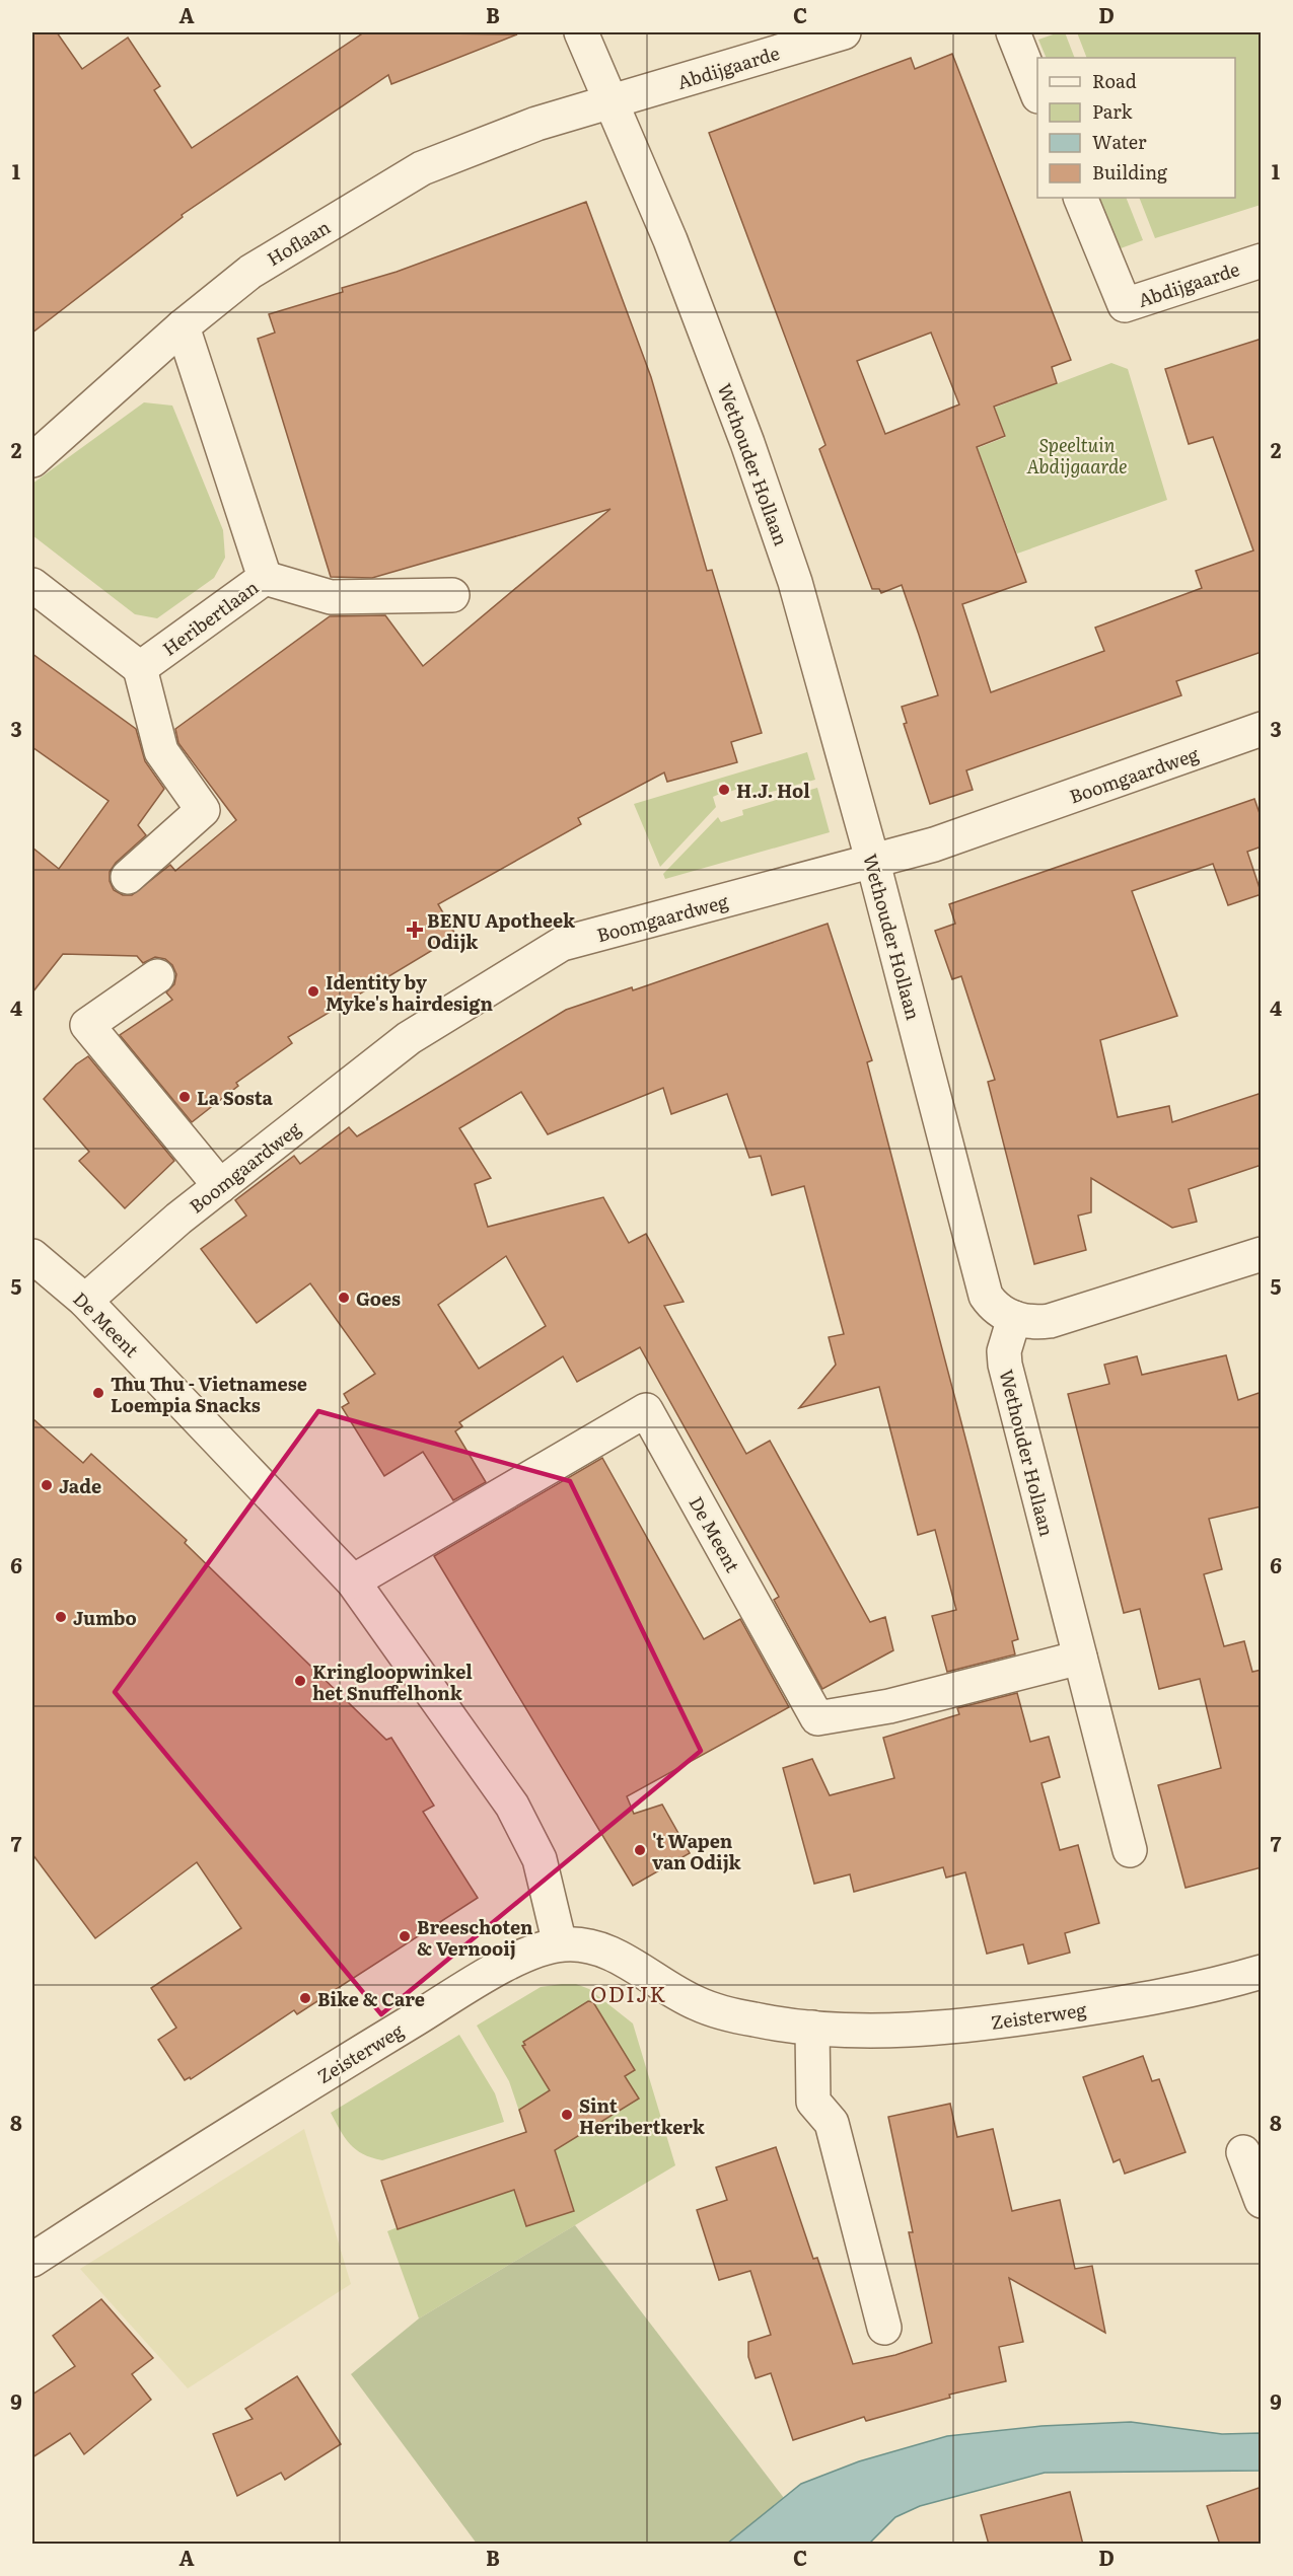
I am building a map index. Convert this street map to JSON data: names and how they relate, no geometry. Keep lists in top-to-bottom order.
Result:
{
  "streets": {
    "street": [
      "Abdijgaarde",
      "Hoflaan",
      "Wethouder Hollaan",
      "Heribertlaan",
      "Boomgaardweg",
      "De Meent",
      "Zeisterweg"
    ]
  },
  "crossings": [
    ["Abdijgaarde", "Hoflaan"],
    ["Abdijgaarde", "Wethouder Hollaan"],
    ["Hoflaan", "Wethouder Hollaan"],
    ["Hoflaan", "Heribertlaan"],
    ["Wethouder Hollaan", "Boomgaardweg"],
    ["Wethouder Hollaan", "De Meent"],
    ["Boomgaardweg", "De Meent"],
    ["De Meent", "Zeisterweg"]
  ],
  "districts": ["ODIJK"],
  "parks": ["Speeltuin Abdijgaarde"],
  "places": {
    "other": [
      "H.J. Hol",
      "Identity by Myke's hairdesign",
      "La Sosta",
      "Goes",
      "Thu Thu - Vietnamese Loempia Snacks",
      "Jade",
      "Jumbo",
      "Kringloopwinkel het Snuffelhonk",
      "'t Wapen van Odijk",
      "Breeschoten & Vernooij",
      "Bike & Care",
      "Sint Heribertkerk"
    ],
    "health": ["BENU Apotheek Odijk"]
  },
  "legend": [
    "Road",
    "Park",
    "Water",
    "Building"
  ],
  "grid": {
    "columns": [
      "A",
      "B",
      "C",
      "D"
    ],
    "rows": [
      "1",
      "2",
      "3",
      "4",
      "5",
      "6",
      "7",
      "8",
      "9"
    ]
  }
}
